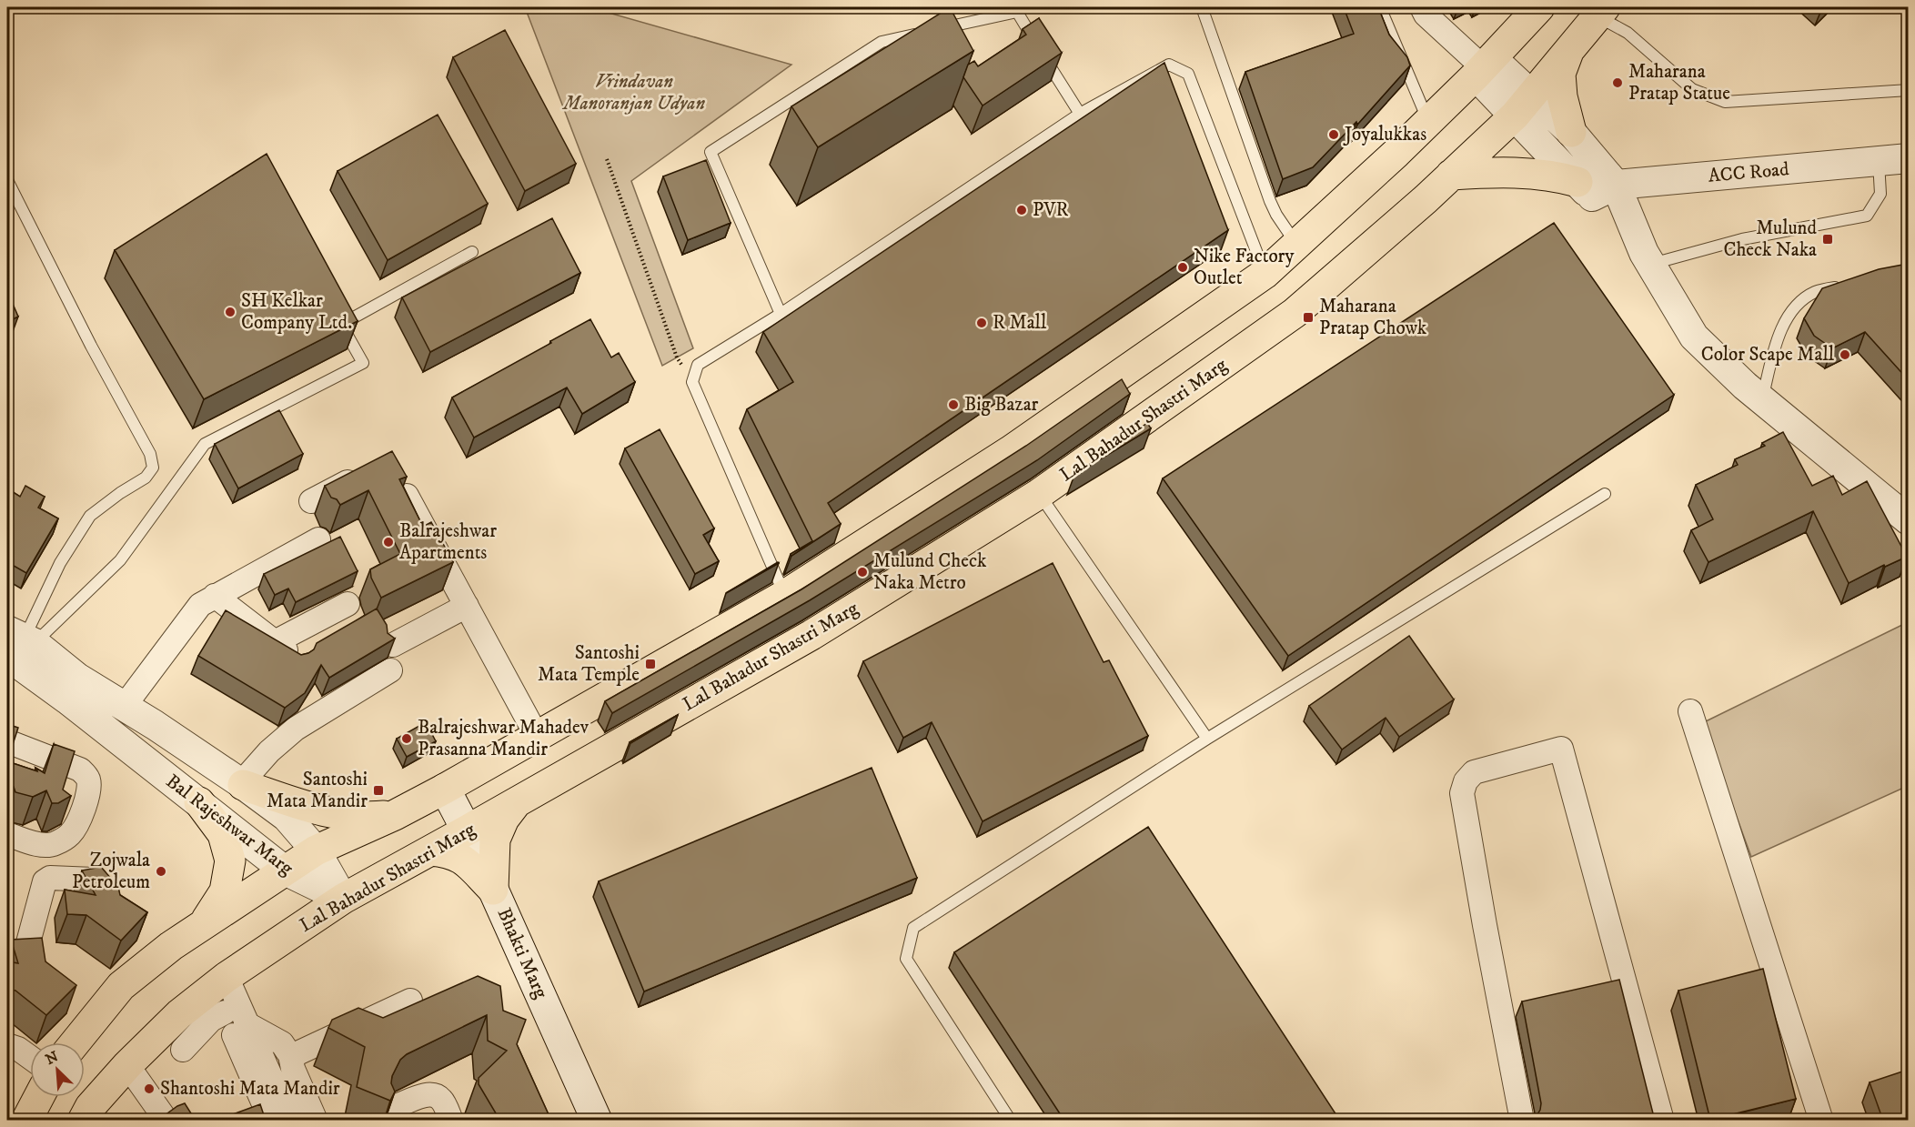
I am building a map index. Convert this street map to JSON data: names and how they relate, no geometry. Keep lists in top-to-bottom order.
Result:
{
  "streets": {
    "main road": ["Lal Bahadur Shastri Marg", "Bhakti Marg"],
    "street": ["ACC Road", "Bal Rajeshwar Marg"]
  },
  "crossings": [
    ["Lal Bahadur Shastri Marg", "Bal Rajeshwar Marg"],
    ["Lal Bahadur Shastri Marg", "Bhakti Marg"]
  ],
  "parks": ["Vrindavan Manoranjan Udyan"],
  "places": {
    "other": [
      "Maharana Pratap Statue",
      "Joyalukkas",
      "PVR",
      "Nike Factory Outlet",
      "SH Kelkar Company Ltd.",
      "R Mall",
      "Color Scape Mall",
      "Big Bazar",
      "Balrajeshwar Apartments",
      "Mulund Check Naka Metro",
      "Balrajeshwar Mahadev Prasanna Mandir",
      "Zojwala Petroleum",
      "Shantoshi Mata Mandir"
    ],
    "transit": [
      "Mulund Check Naka",
      "Maharana Pratap Chowk",
      "Santoshi Mata Temple",
      "Santoshi Mata Mandir"
    ]
  },
  "north": "top left"
}
